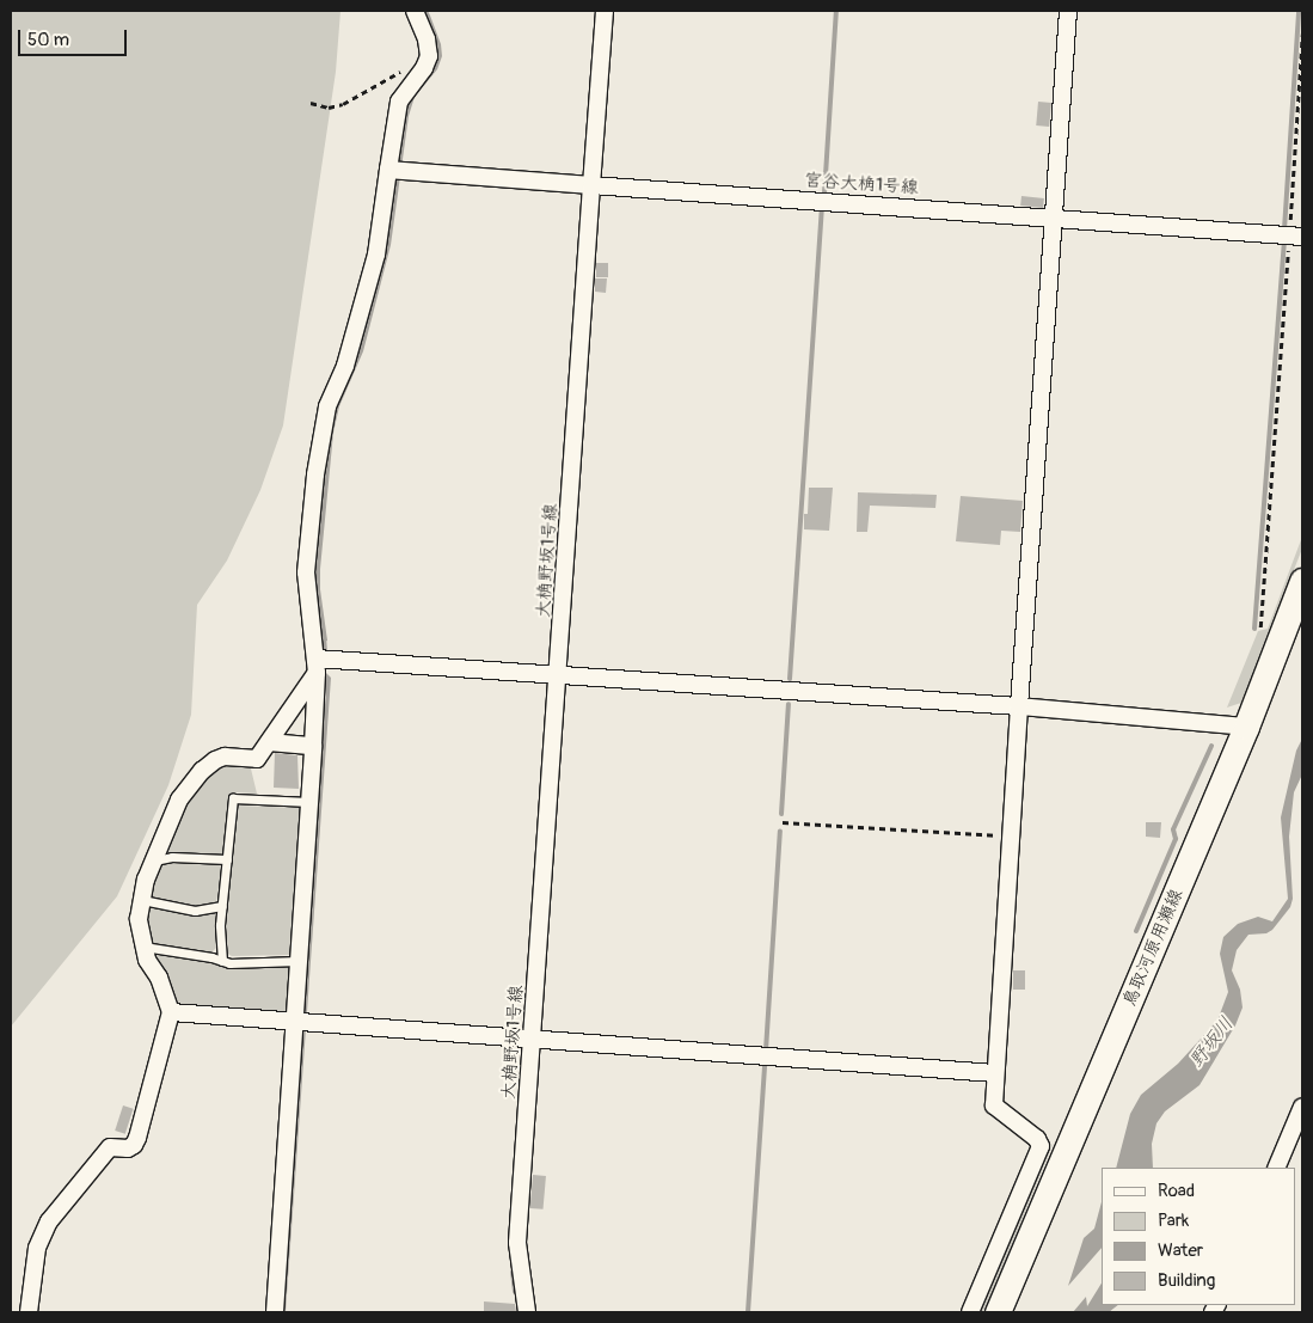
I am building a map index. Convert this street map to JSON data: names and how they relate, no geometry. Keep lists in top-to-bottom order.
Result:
{
  "streets": {
    "main road": ["鳥取河原用瀬線"],
    "street": ["宮谷大桷1号線", "大桷野坂1号線"]
  },
  "crossings": [
    ["宮谷大桷1号線", "大桷野坂1号線"]
  ],
  "water": ["野坂川"],
  "legend": [
    "Road",
    "Park",
    "Water",
    "Building"
  ],
  "scale_bar": "50 m"
}
